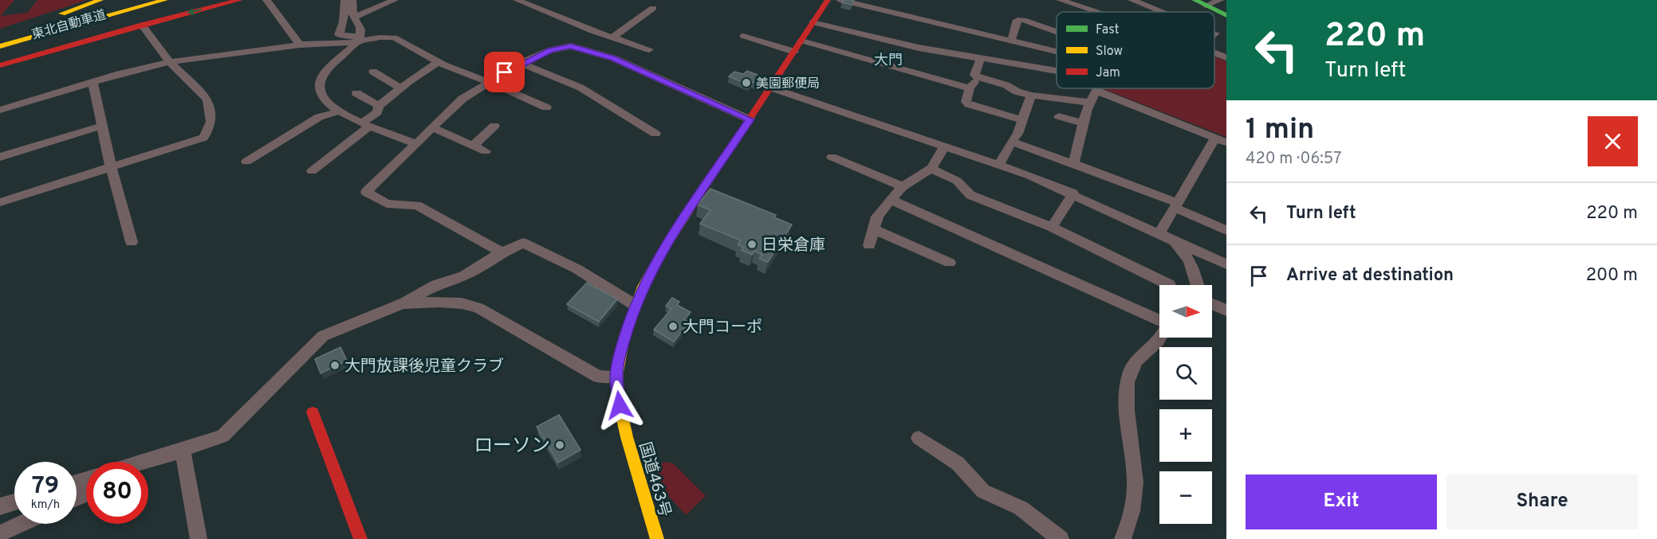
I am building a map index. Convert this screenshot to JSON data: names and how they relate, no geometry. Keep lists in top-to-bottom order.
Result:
{
  "streets": {
    "main road": ["東北自動車道", "国道463号"]
  },
  "districts": ["大門"],
  "places": [
    "美園郵便局",
    "日栄倉庫",
    "大門コーポ",
    "大門放課後児童クラブ",
    "ローソン"
  ],
  "legend": ["Fast", "Slow", "Jam"],
  "north": "right",
  "page": {
    "turn": ["220 m", "Turn left"],
    "heading": ["1 min", "420 m · 06:57"],
    "list": [
      {
        "name": "Turn left",
        "value": "220 m"
      },
      {
        "name": "Arrive at destination",
        "value": "200 m"
      }
    ],
    "map_buttons": ["+", "−"],
    "speed": "79 km/h",
    "limit": "80",
    "buttons": ["Exit", "Share"]
  }
}
